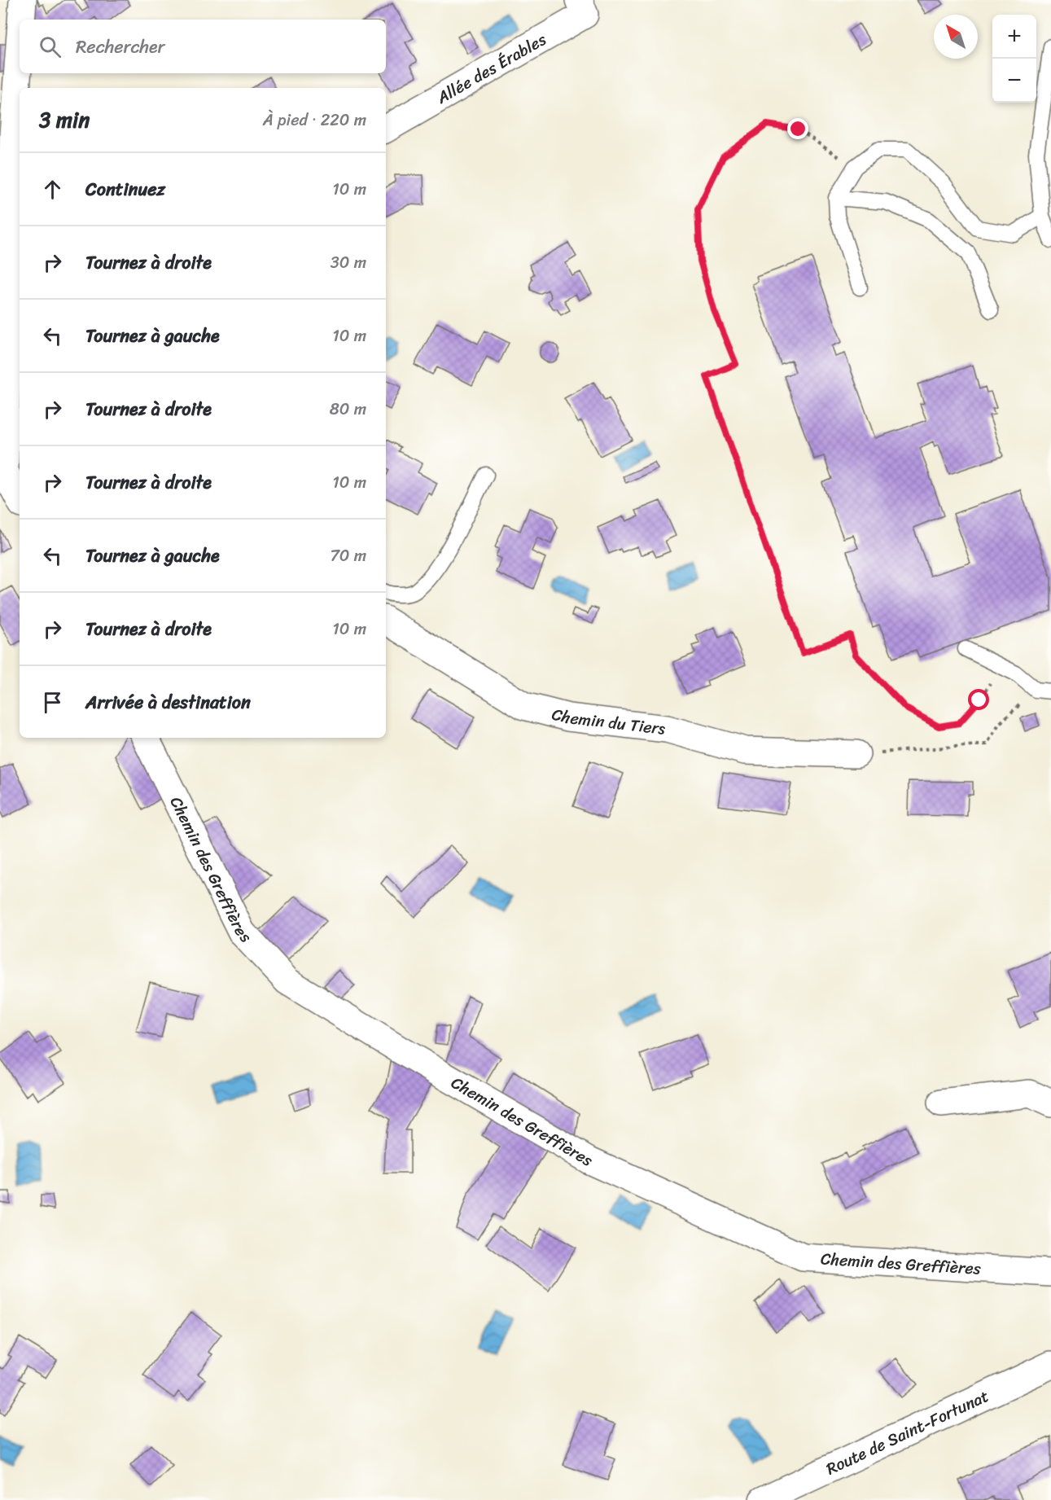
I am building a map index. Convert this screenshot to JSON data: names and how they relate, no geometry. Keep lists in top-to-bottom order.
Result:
{
  "streets": {
    "street": [
      "Allée des Érables",
      "Chemin du Tiers",
      "Chemin des Greffières",
      "Route de Saint-Fortunat"
    ]
  },
  "north": "top left",
  "page": {
    "map_buttons": ["+", "−"],
    "search": "Rechercher",
    "heading": ["3 min", "À pied · 220 m"],
    "list": [
      ["Continuez", "10 m"],
      ["Tournez à droite", "30 m"],
      ["Tournez à gauche", "10 m"],
      ["Tournez à droite", "80 m"],
      ["Tournez à droite", "10 m"],
      ["Tournez à gauche", "70 m"],
      ["Tournez à droite", "10 m"],
      "Arrivée à destination"
    ]
  }
}
